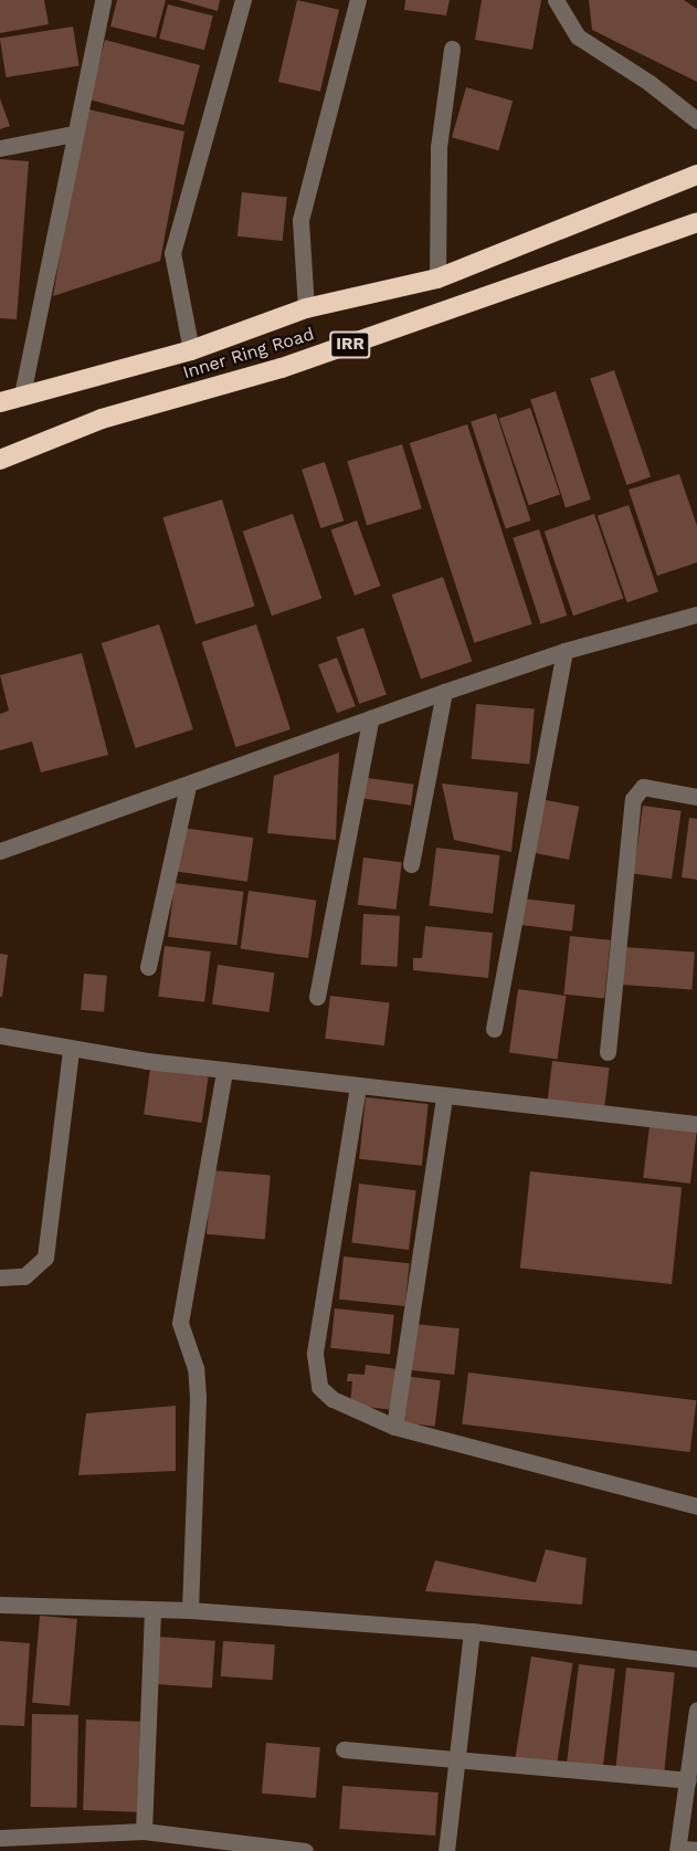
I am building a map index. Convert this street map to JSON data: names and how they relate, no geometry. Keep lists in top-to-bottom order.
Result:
{
  "streets": {
    "highway": ["IRR", "Inner Ring Road"]
  }
}
